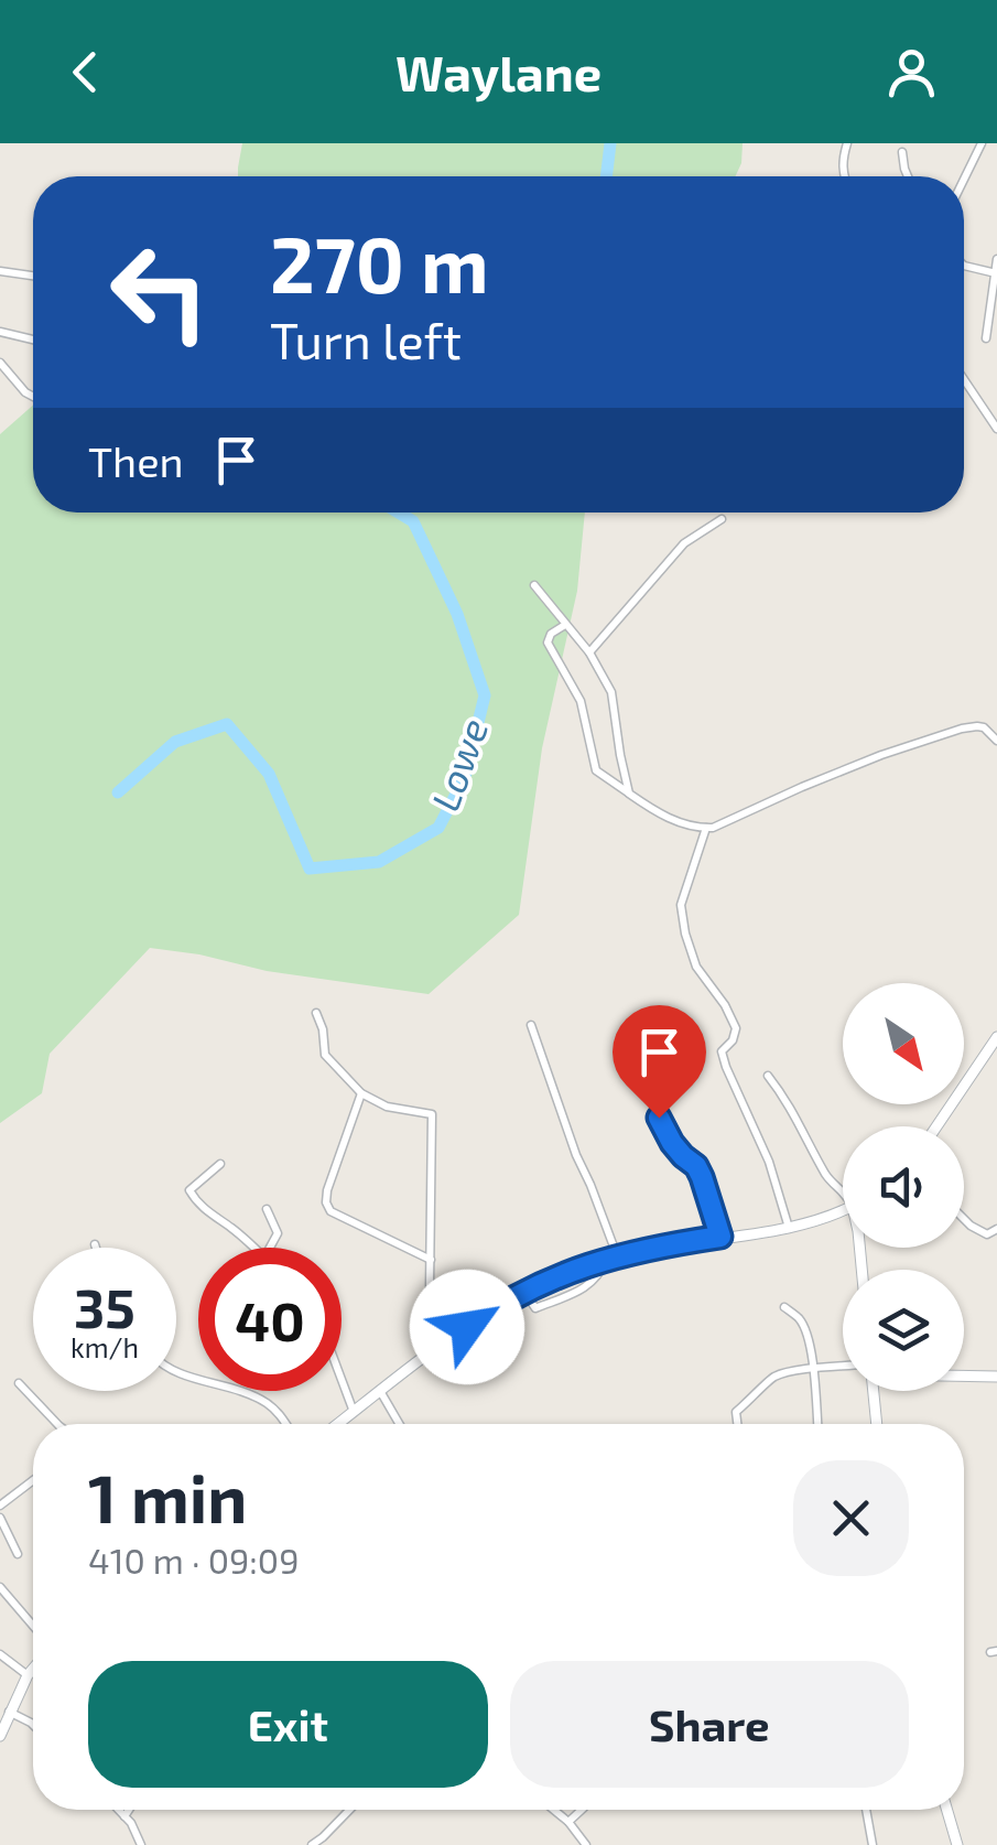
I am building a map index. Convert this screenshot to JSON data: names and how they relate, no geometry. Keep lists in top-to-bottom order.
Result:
{
  "water": ["Lowe"],
  "north": "bottom right",
  "page": {
    "header": "Waylane",
    "turn": ["270 m", "Turn left"],
    "then": "Then",
    "speed": "35 km/h",
    "limit": "40",
    "heading": ["1 min", "410 m · 09:09"],
    "buttons": ["Exit", "Share"]
  }
}
